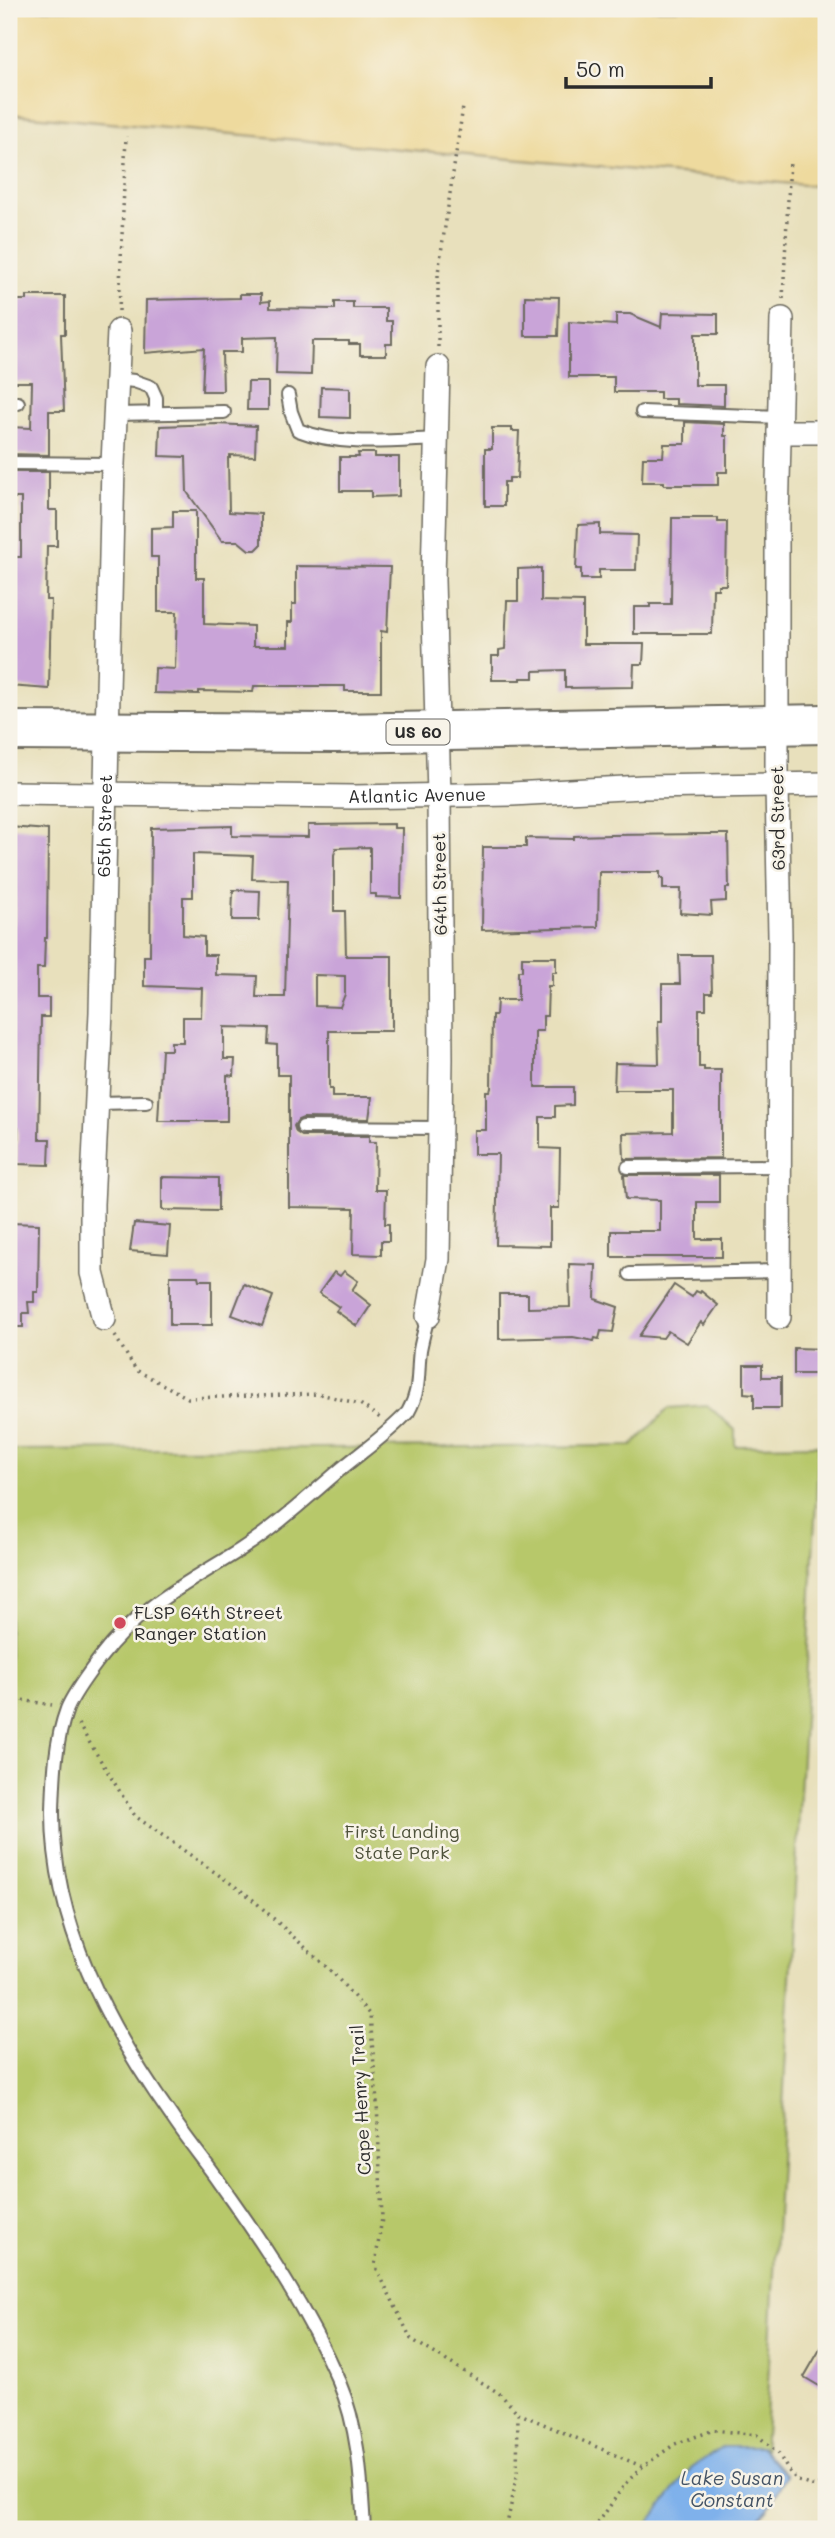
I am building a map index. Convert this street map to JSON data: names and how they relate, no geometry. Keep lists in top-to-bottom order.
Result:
{
  "streets": {
    "highway": ["US 60"],
    "street": [
      "Atlantic Avenue",
      "63rd Street",
      "65th Street",
      "64th Street"
    ],
    "path": ["Cape Henry Trail"]
  },
  "crossings": [
    ["US 60", "63rd Street"],
    ["US 60", "65th Street"],
    ["US 60", "64th Street"],
    ["Atlantic Avenue", "63rd Street"],
    ["Atlantic Avenue", "65th Street"],
    ["Atlantic Avenue", "64th Street"]
  ],
  "water": ["Lake Susan Constant"],
  "parks": ["First Landing State Park"],
  "places": ["FLSP 64th Street Ranger Station"],
  "scale_bar": "50 m"
}
